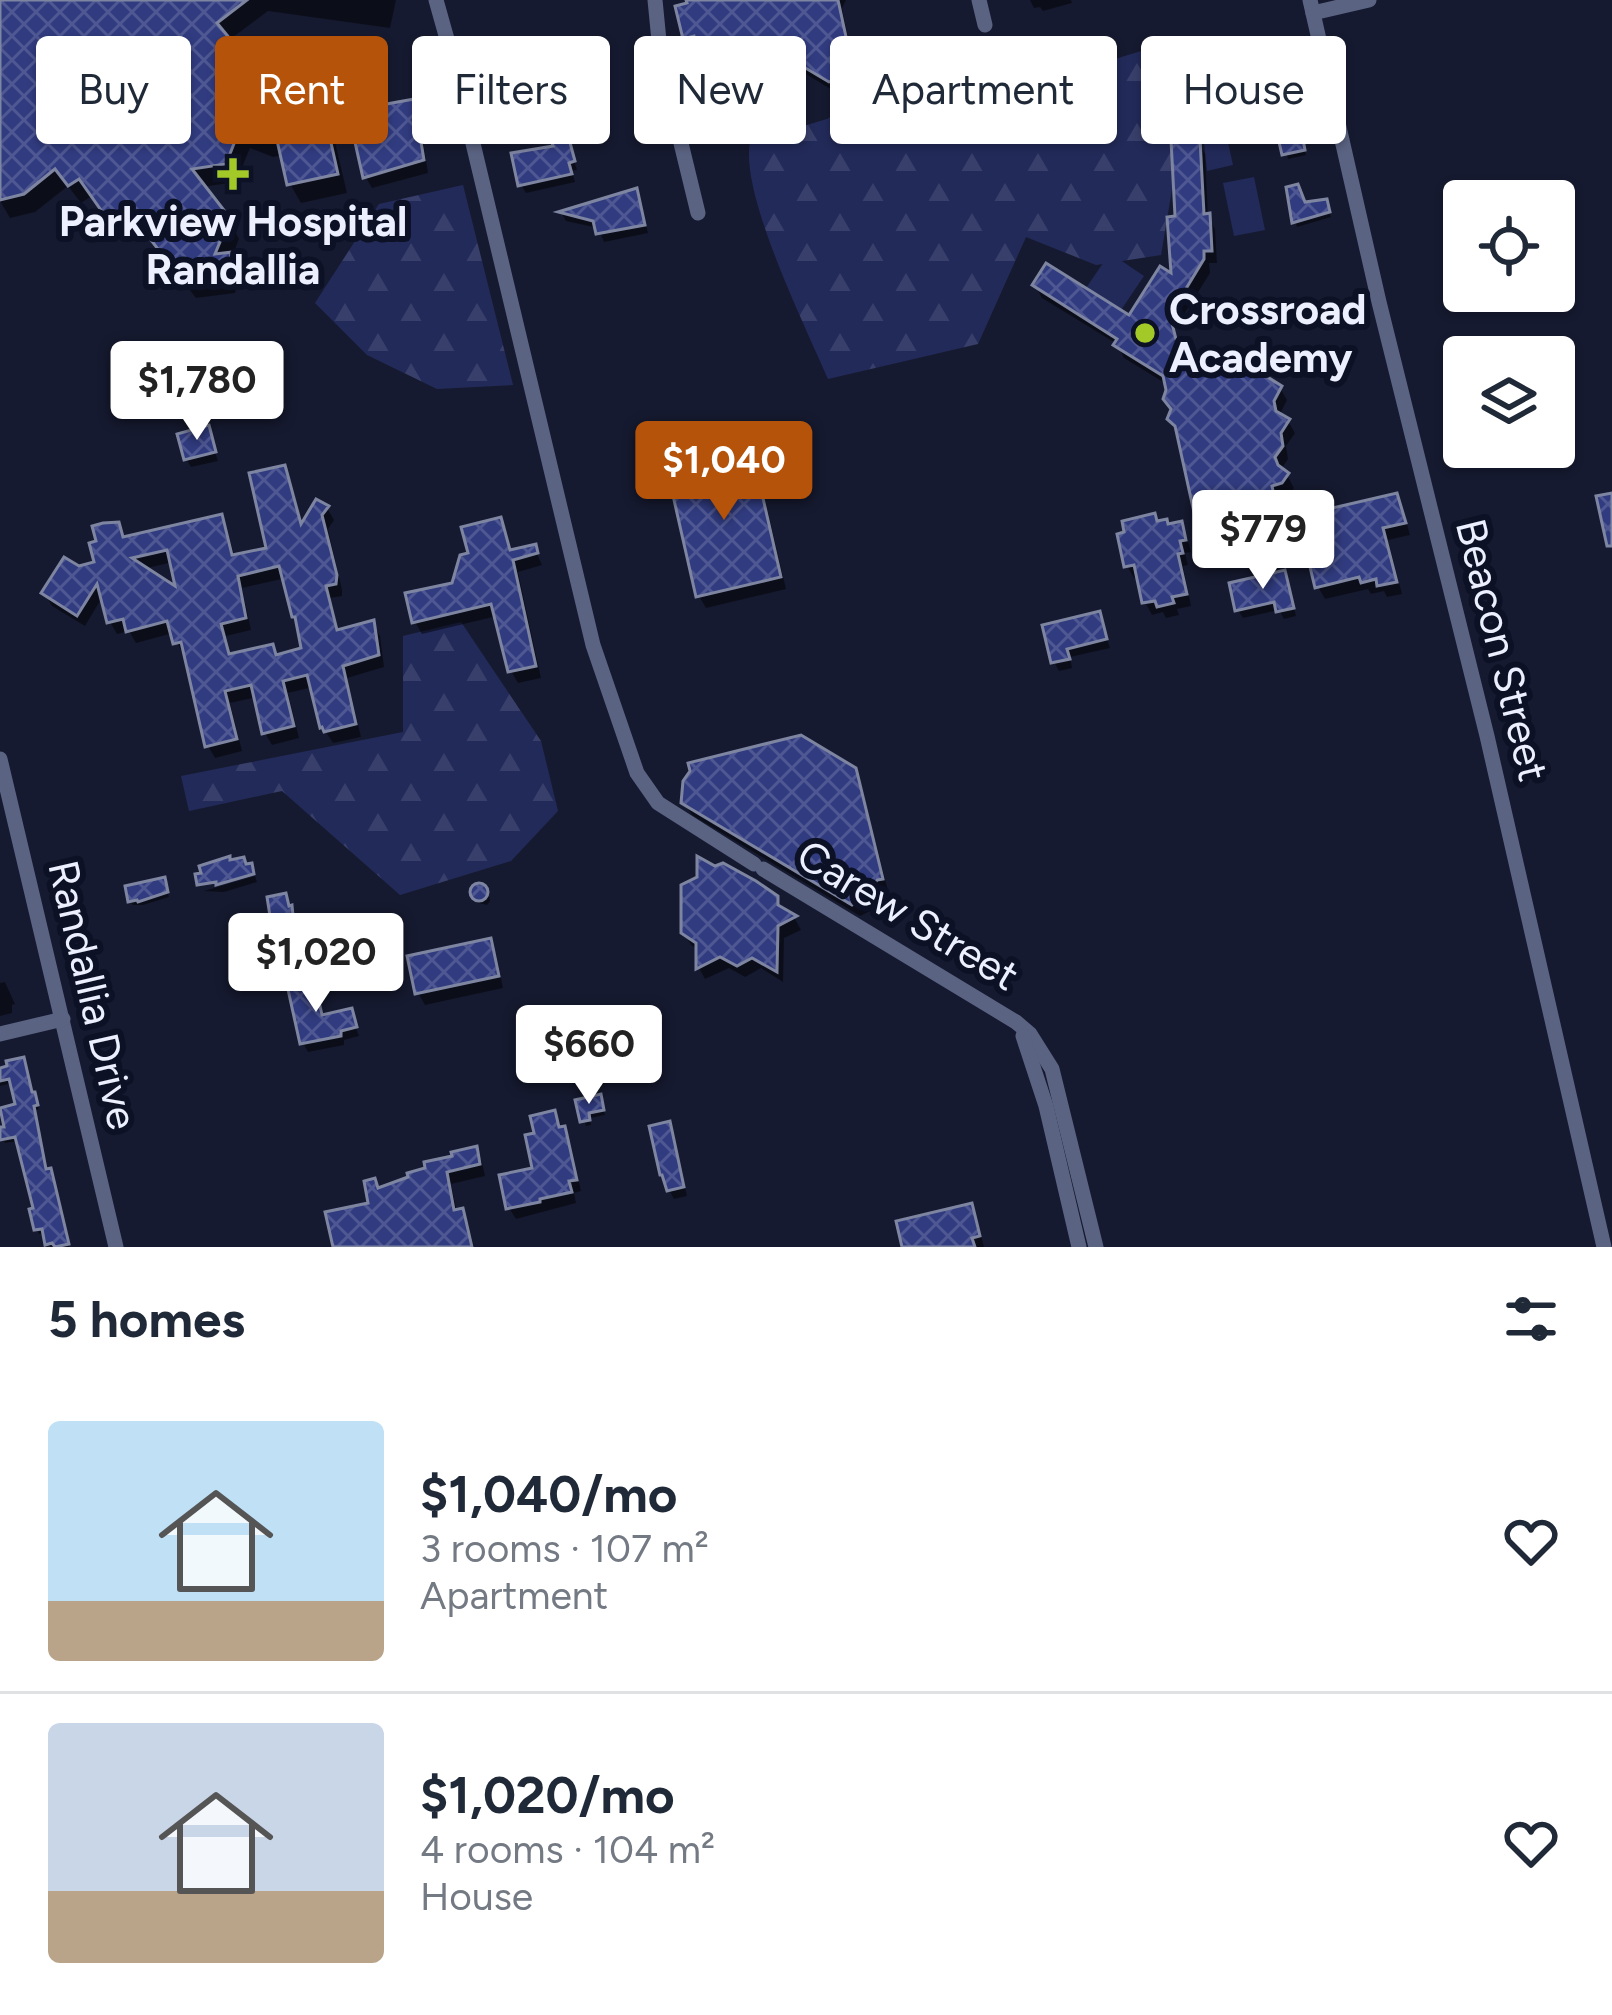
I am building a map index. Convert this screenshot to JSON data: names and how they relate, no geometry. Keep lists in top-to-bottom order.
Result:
{
  "streets": {
    "street": ["Beacon Street", "Carew Street", "Randallia Drive"]
  },
  "places": {
    "health": ["Parkview Hospital Randallia"],
    "other": ["Crossroad Academy"]
  },
  "page": {
    "chip": [
      "Buy",
      "Rent",
      "Filters",
      "New",
      "Apartment",
      "House"
    ],
    "price": [
      "$1,780",
      "$1,040",
      "$779",
      "$1,020",
      "$660"
    ],
    "heading": "5 homes",
    "list": [
      {
        "name": "$1,040/mo",
        "note": "3 rooms · 107 m² · Apartment"
      },
      {
        "name": "$1,020/mo",
        "note": "4 rooms · 104 m² · House"
      }
    ]
  }
}
